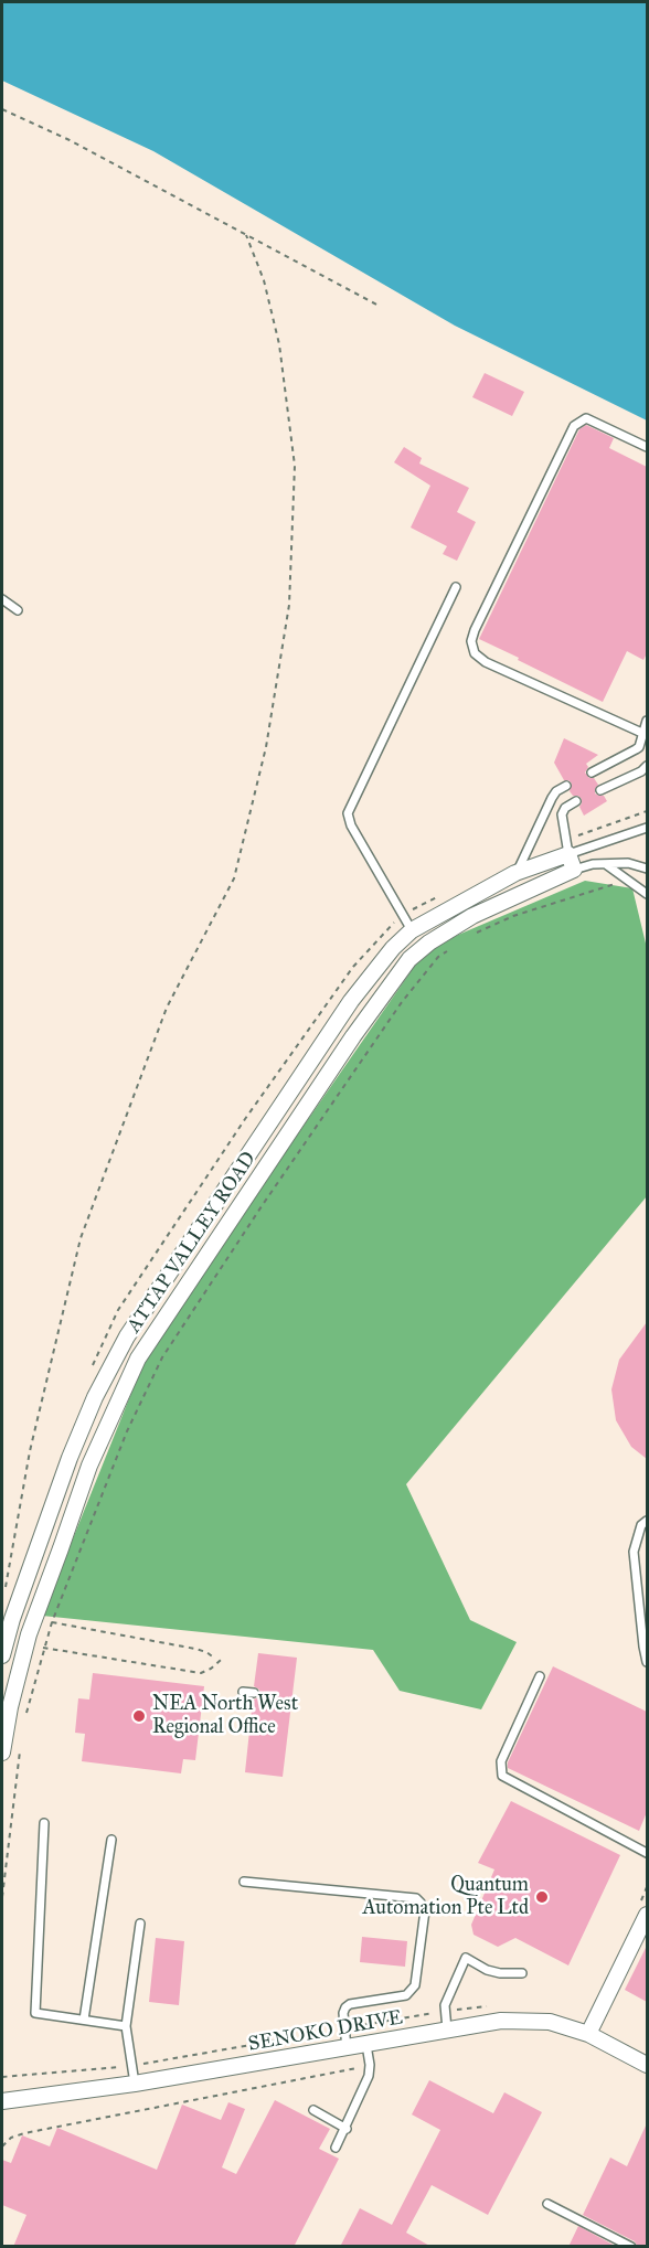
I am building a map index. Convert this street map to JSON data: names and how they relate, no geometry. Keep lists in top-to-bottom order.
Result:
{
  "streets": {
    "street": ["ATTAP VALLEY ROAD", "SENOKO DRIVE"]
  },
  "places": ["NEA North West Regional Office", "Quantum Automation Pte Ltd"]
}
